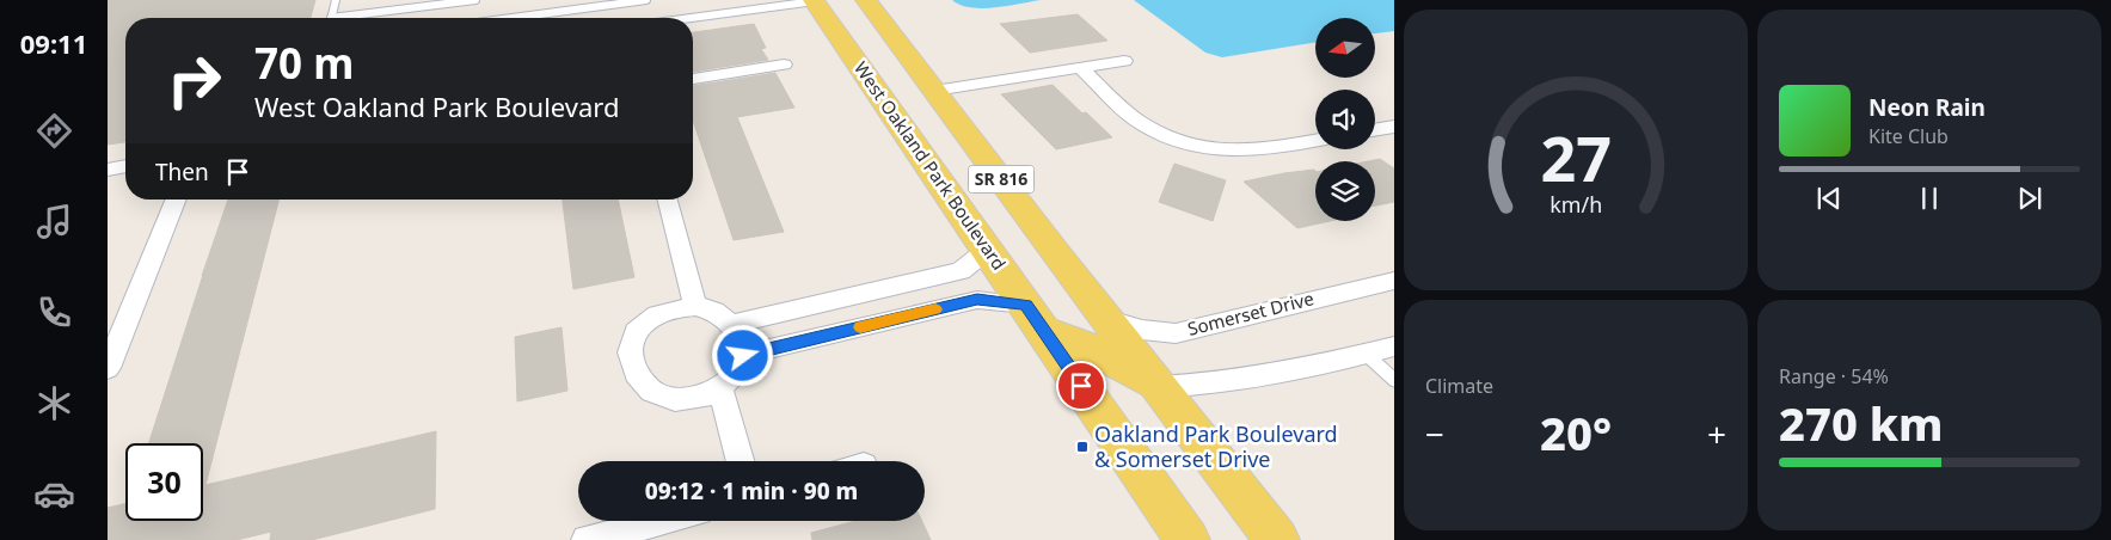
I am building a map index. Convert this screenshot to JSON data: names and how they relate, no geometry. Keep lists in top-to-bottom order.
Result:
{
  "streets": {
    "main road": ["West Oakland Park Boulevard", "SR 816"],
    "street": ["Somerset Drive"]
  },
  "crossings": [
    ["SR 816", "Somerset Drive"]
  ],
  "places": {
    "transit": ["Oakland Park Boulevard & Somerset Drive"]
  },
  "north": "left",
  "page": {
    "tabs": "09:11",
    "turn": ["70 m", "West Oakland Park Boulevard"],
    "song": ["Neon Rain", "Kite Club"],
    "then": "Then",
    "tile": [
      "Climate",
      ["Range · 54%", "270 km"]
    ],
    "heat": ["−", "20°", "+"],
    "limit": "30",
    "trip": "09:12 · 1 min · 90 m",
    "gauge": ["27", "km/h"]
  }
}
